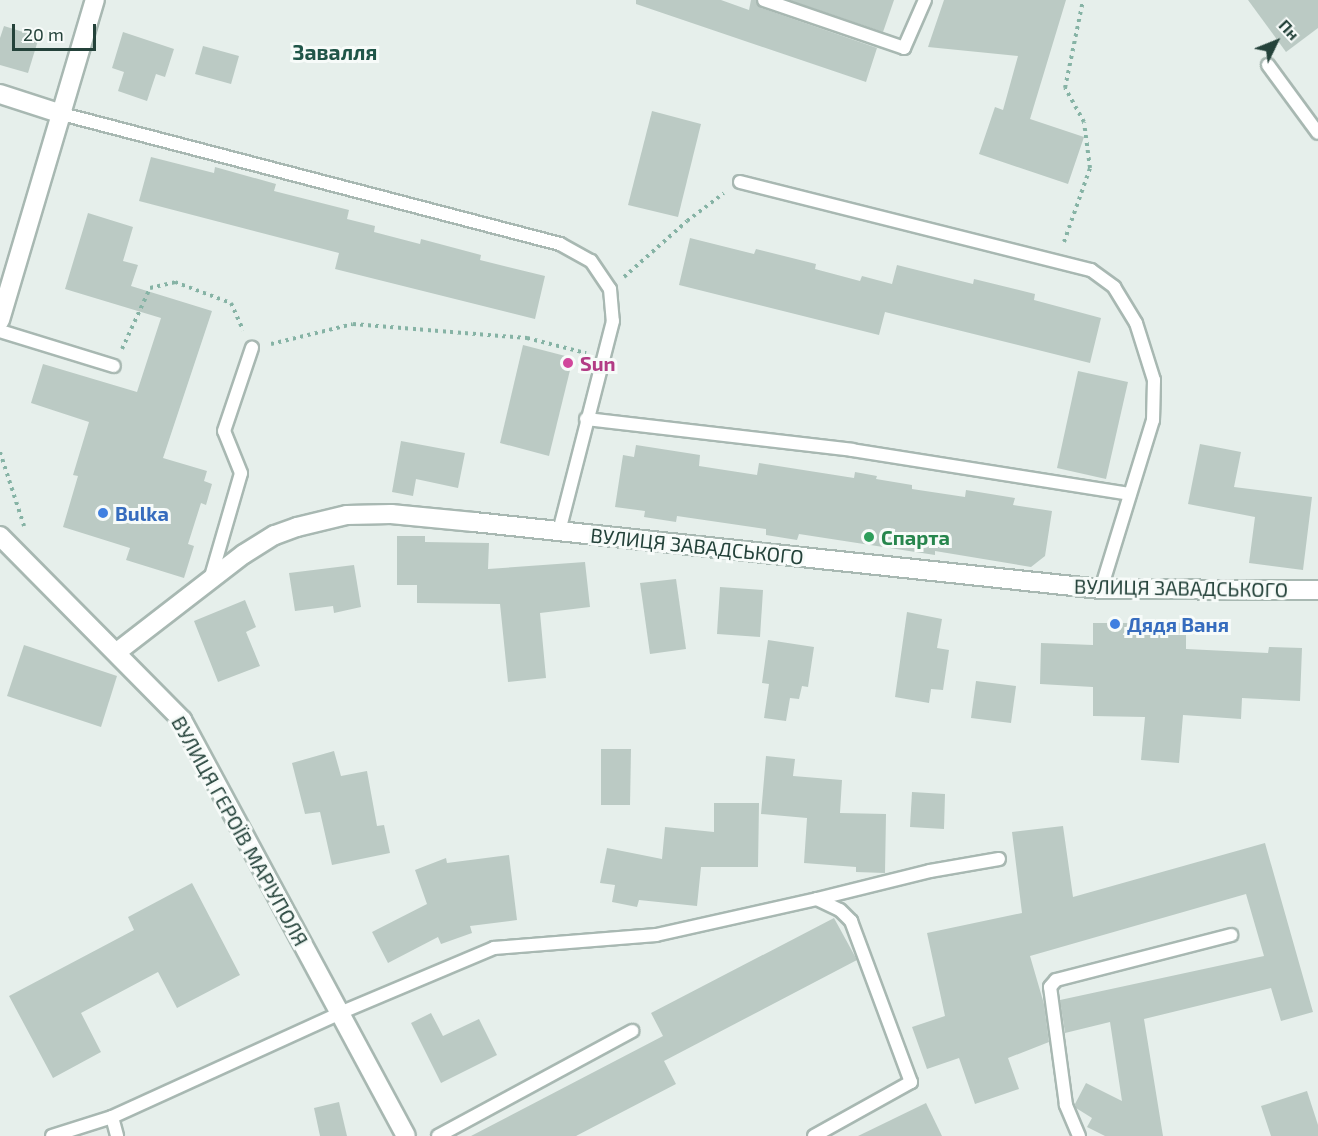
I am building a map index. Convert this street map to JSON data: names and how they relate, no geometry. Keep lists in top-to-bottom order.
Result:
{
  "streets": {
    "street": ["ВУЛИЦЯ ЗАВАДСЬКОГО", "ВУЛИЦЯ ГЕРОЇВ МАРІУПОЛЯ"]
  },
  "crossings": [
    ["ВУЛИЦЯ ЗАВАДСЬКОГО", "ВУЛИЦЯ ГЕРОЇВ МАРІУПОЛЯ"]
  ],
  "districts": ["Завалля"],
  "places": [
    "Sun",
    "Bulka",
    "Спарта",
    "Дядя Ваня"
  ],
  "scale_bar": "20 m",
  "north": "top right"
}
